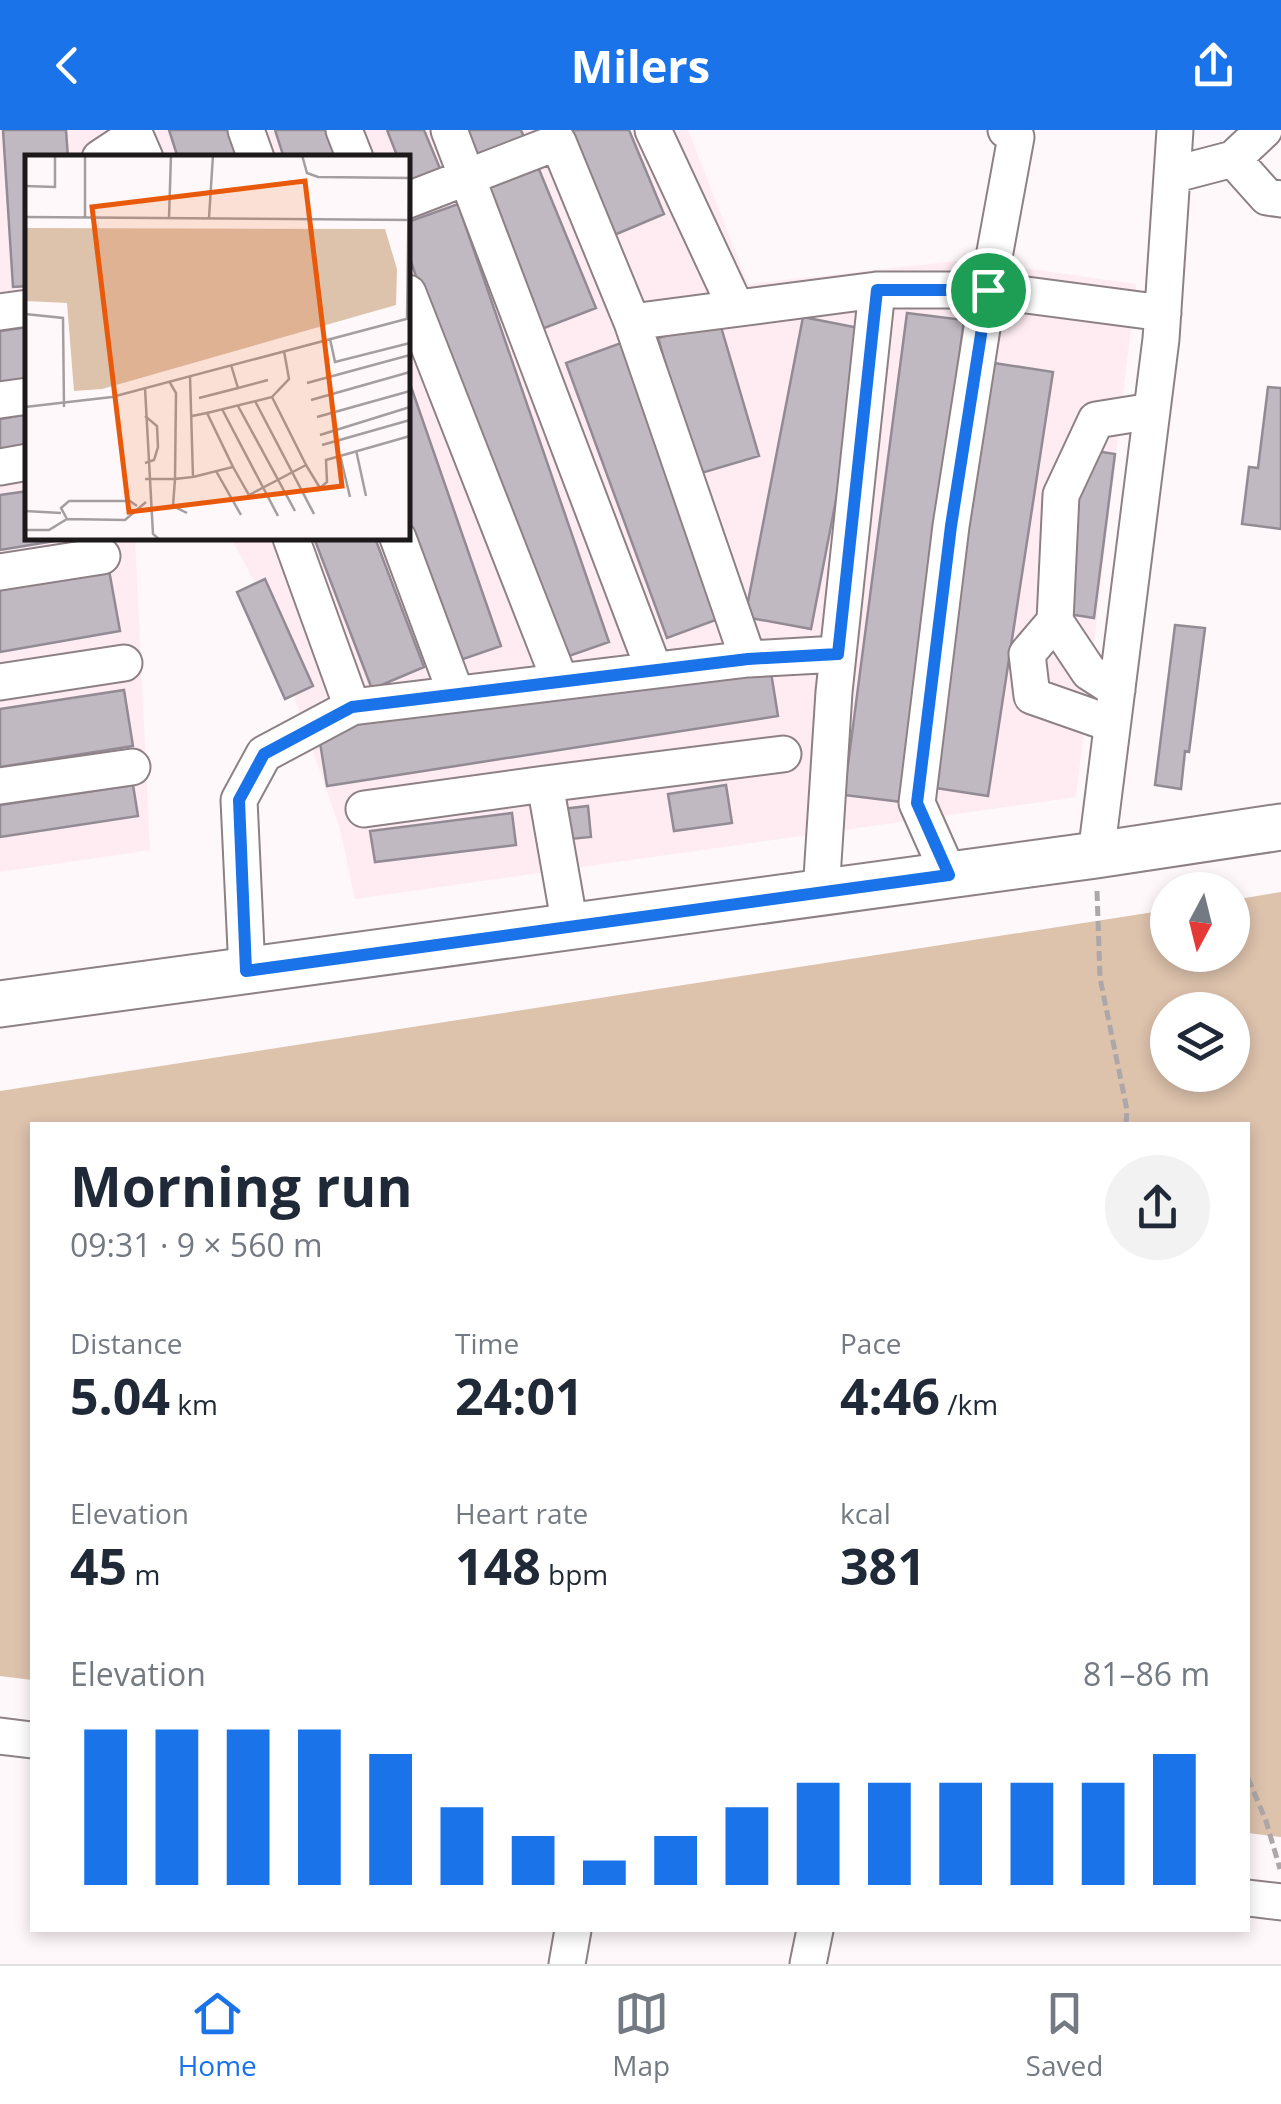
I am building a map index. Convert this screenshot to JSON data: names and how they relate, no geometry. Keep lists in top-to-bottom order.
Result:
{
  "north": "bottom",
  "page": {
    "header": "Milers",
    "heading": ["Morning run", "09:31 · 9 × 560 m"],
    "stats": [
      ["Distance", "5.04 km"],
      ["Time", "24:01"],
      ["Pace", "4:46 /km"],
      ["Elevation", "45 m"],
      ["Heart rate", "148 bpm"],
      ["kcal", "381"]
    ],
    "chart": ["Elevation", "81–86 m"],
    "tabs": ["Home", "Map", "Saved"]
  }
}
